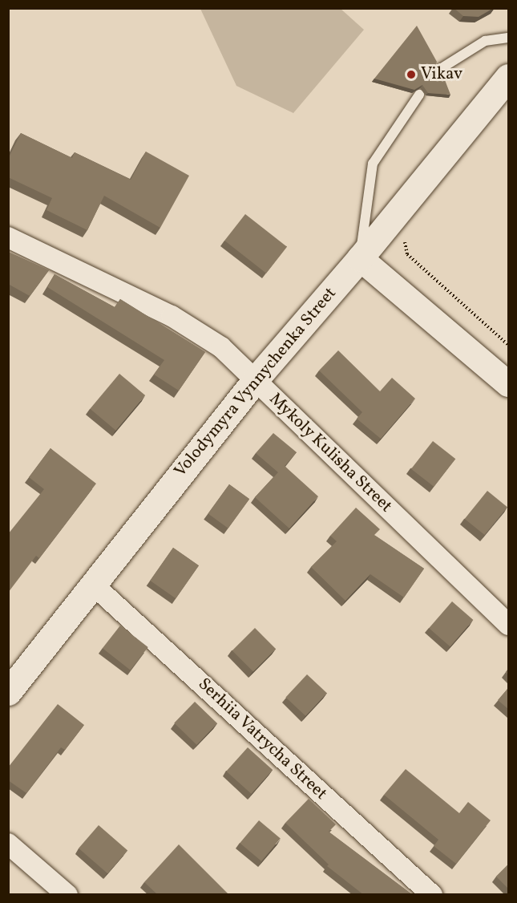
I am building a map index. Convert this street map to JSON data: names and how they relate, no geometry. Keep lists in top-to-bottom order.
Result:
{
  "streets": {
    "main road": ["Volodymyra Vynnychenka Street"],
    "street": ["Mykoly Kulisha Street", "Serhiia Vatrycha Street"]
  },
  "crossings": [
    ["Volodymyra Vynnychenka Street", "Mykoly Kulisha Street"],
    ["Volodymyra Vynnychenka Street", "Serhiia Vatrycha Street"]
  ],
  "places": ["Vikav"]
}
